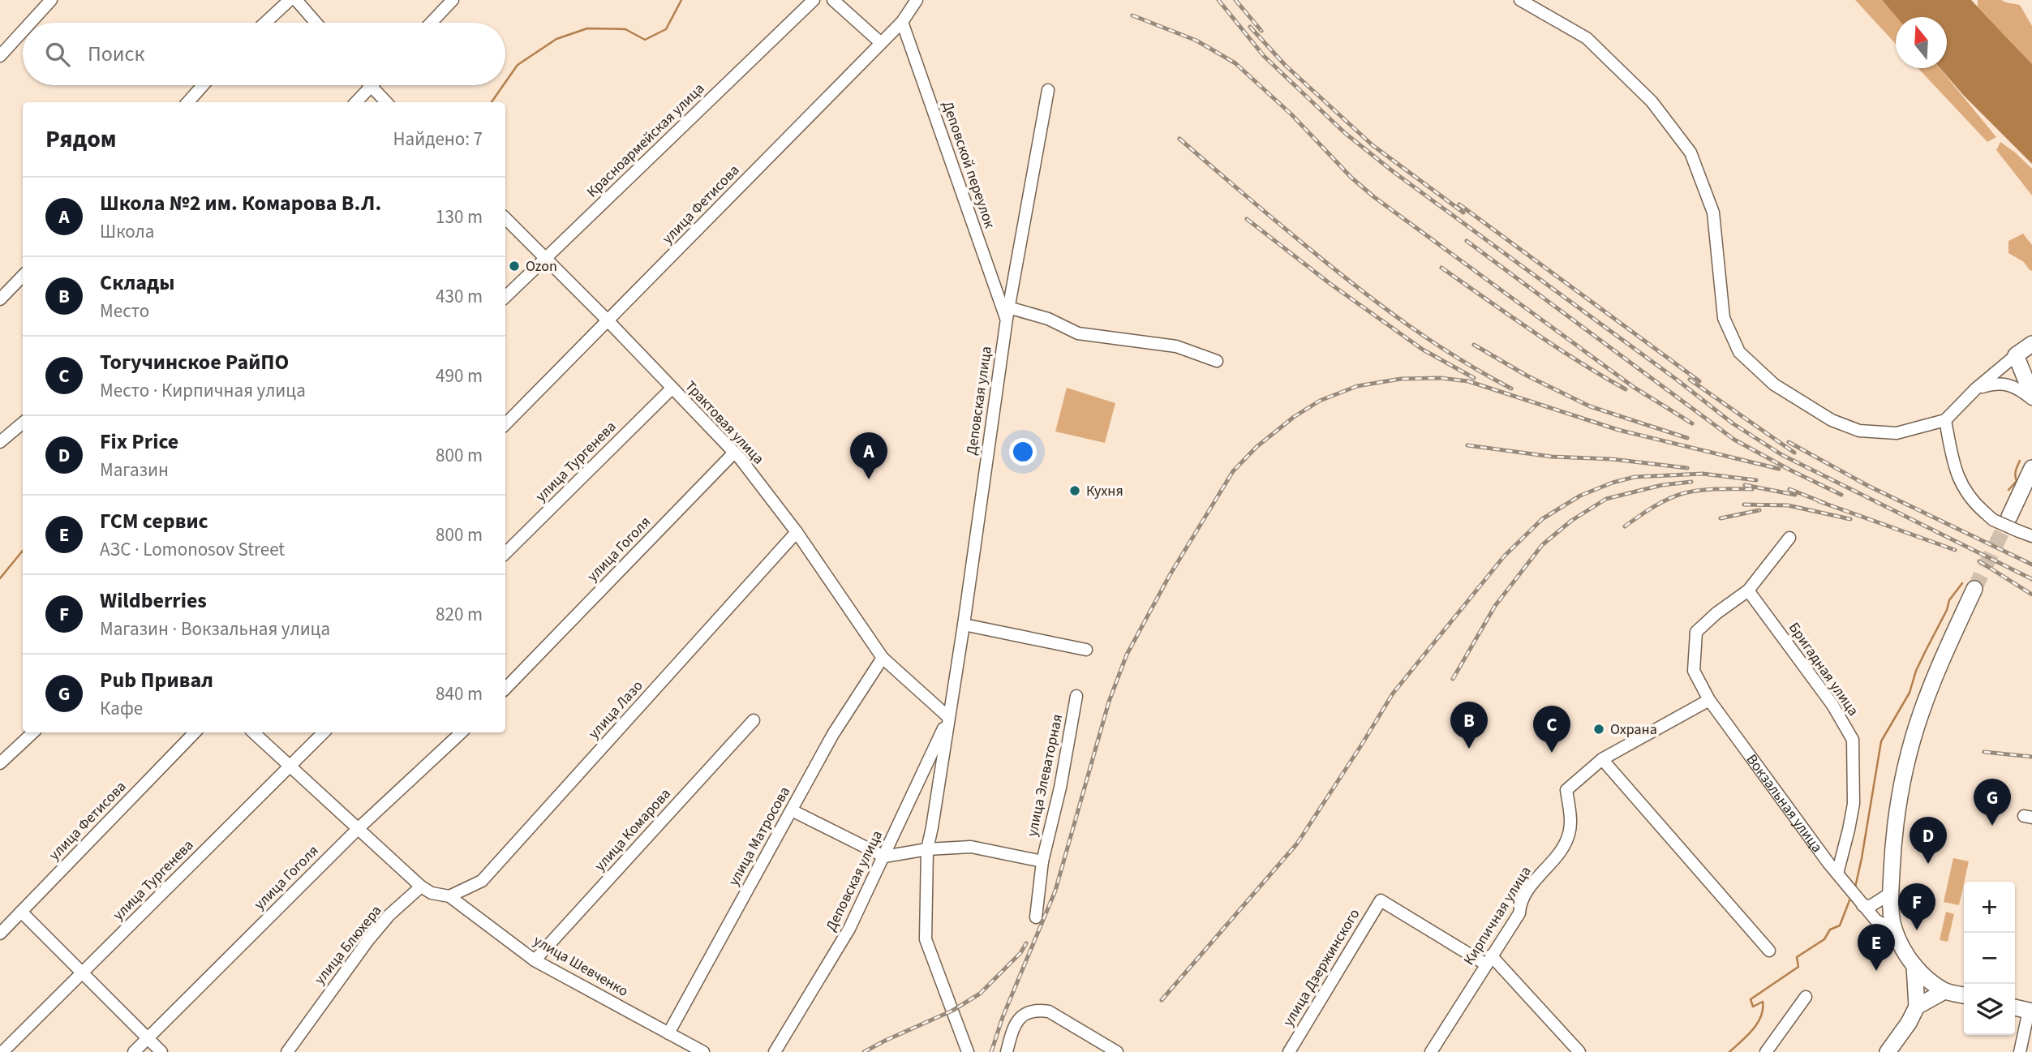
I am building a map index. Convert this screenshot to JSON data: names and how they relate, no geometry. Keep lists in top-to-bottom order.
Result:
{
  "streets": {
    "street": [
      "Красноармейская улица",
      "Деповской переулок",
      "улица Фетисова",
      "Деповская улица",
      "Трактовая улица",
      "улица Тургенева",
      "улица Гоголя",
      "Бригадная улица",
      "улица Лазо",
      "улица Элеваторная",
      "Вокзальная улица",
      "улица Комарова",
      "улица Матросова",
      "Кирпичная улица",
      "улица Блюхера",
      "улица Шевченко",
      "улица Дзержинского"
    ]
  },
  "crossings": [
    ["Красноармейская улица", "Трактовая улица"],
    ["Деповской переулок", "улица Фетисова"],
    ["Деповской переулок", "Деповская улица"],
    ["улица Фетисова", "Трактовая улица"],
    ["Деповская улица", "Трактовая улица"],
    ["Трактовая улица", "улица Тургенева"],
    ["Трактовая улица", "улица Гоголя"],
    ["Трактовая улица", "улица Лазо"],
    ["Трактовая улица", "улица Матросова"],
    ["Бригадная улица", "Вокзальная улица"],
    ["улица Лазо", "улица Шевченко"],
    ["Вокзальная улица", "Кирпичная улица"],
    ["улица Комарова", "улица Шевченко"],
    ["улица Матросова", "улица Шевченко"],
    ["Кирпичная улица", "улица Дзержинского"]
  ],
  "places": ["Ozon", "Кухня", "Охрана"],
  "north": "top",
  "page": {
    "search": "Поиск",
    "heading": ["Рядом", "Найдено: 7"],
    "list": [
      {
        "mark": "A",
        "name": "Школа №2 им. Комарова В.Л.",
        "note": "Школа",
        "value": "130 m"
      },
      {
        "mark": "B",
        "name": "Склады",
        "note": "Место",
        "value": "430 m"
      },
      {
        "mark": "C",
        "name": "Тогучинское РайПО",
        "note": "Место · Кирпичная улица",
        "value": "490 m"
      },
      {
        "mark": "D",
        "name": "Fix Price",
        "note": "Магазин",
        "value": "800 m"
      },
      {
        "mark": "E",
        "name": "ГСМ сервис",
        "note": "АЗС · Lomonosov Street",
        "value": "800 m"
      },
      {
        "mark": "F",
        "name": "Wildberries",
        "note": "Магазин · Вокзальная улица",
        "value": "820 m"
      },
      {
        "mark": "G",
        "name": "Pub Привал",
        "note": "Кафе",
        "value": "840 m"
      }
    ],
    "pins": [
      "A",
      "B",
      "C",
      "G",
      "D",
      "F",
      "E"
    ],
    "map_buttons": ["+", "−"]
  }
}
